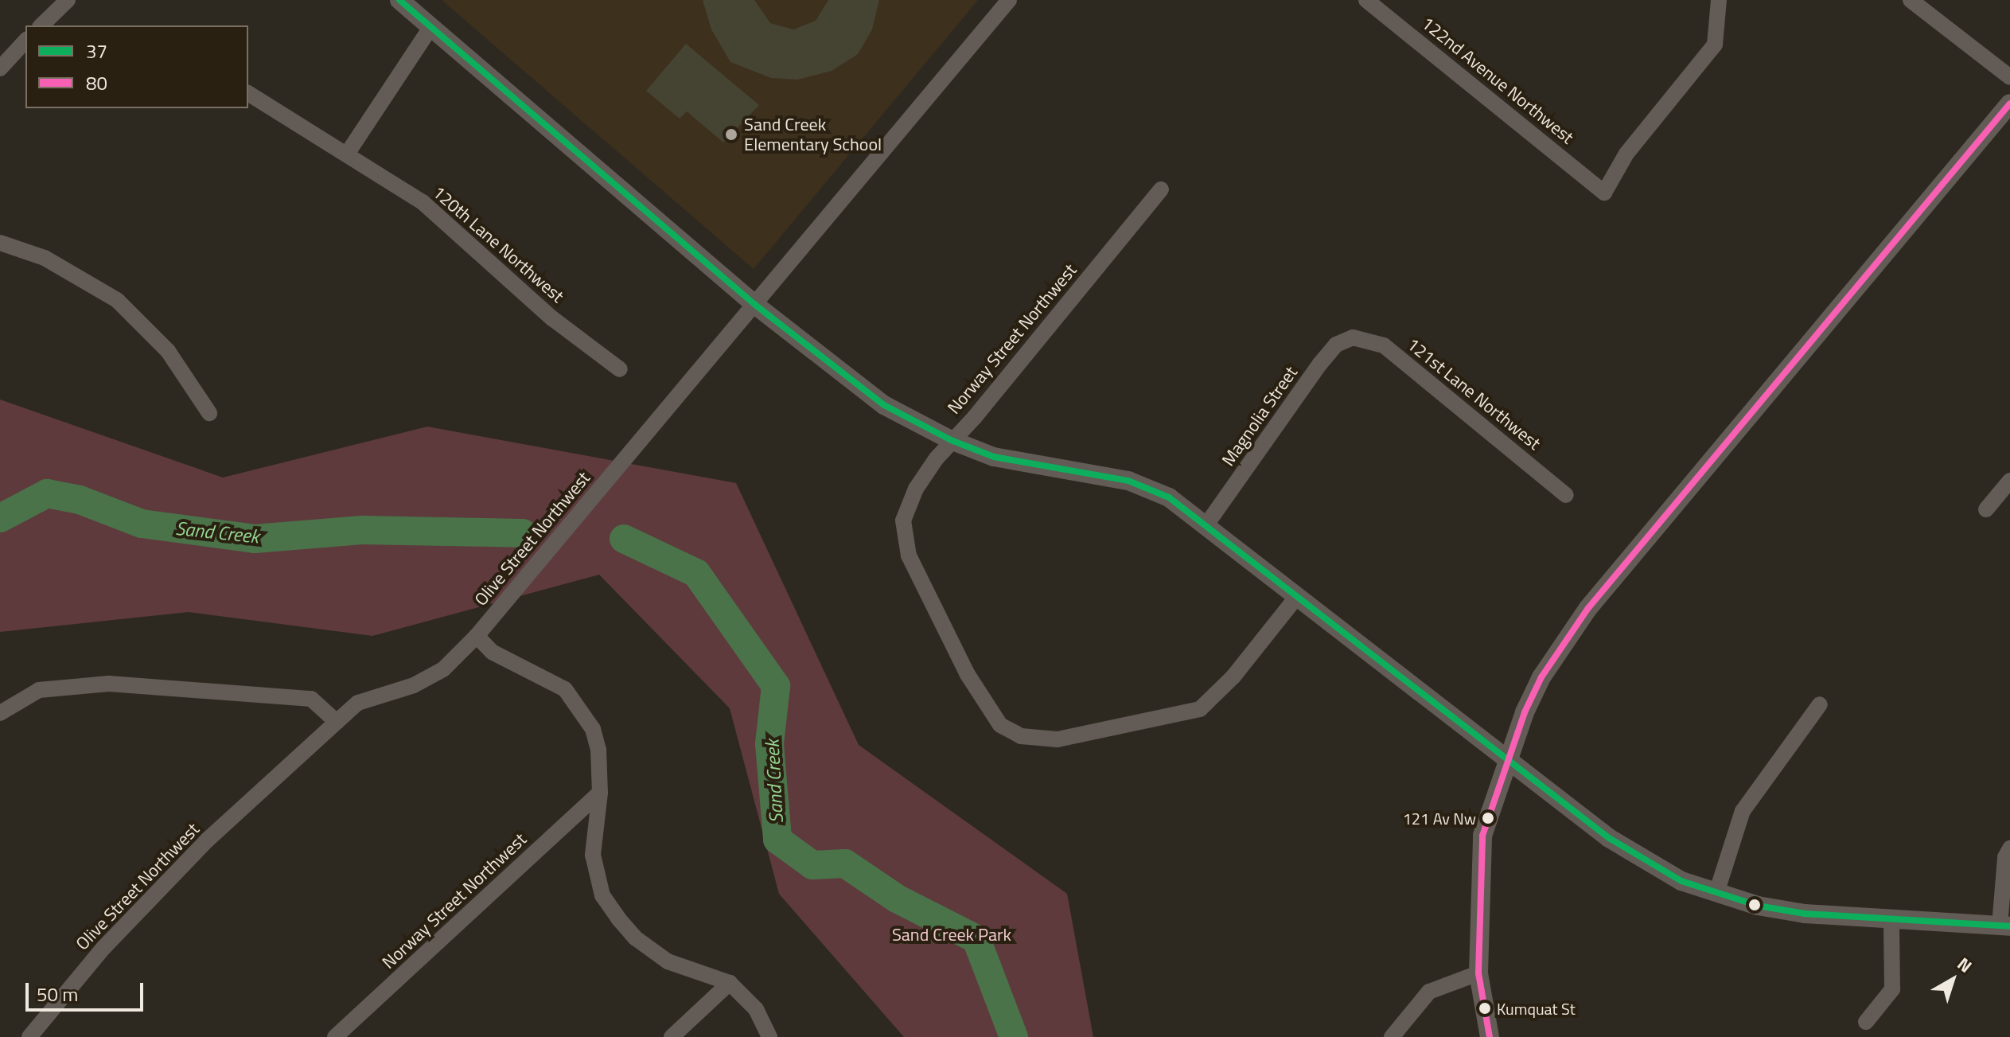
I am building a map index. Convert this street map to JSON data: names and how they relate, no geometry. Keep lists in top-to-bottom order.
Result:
{
  "streets": {
    "street": [
      "122nd Avenue Northwest",
      "120th Lane Northwest",
      "Norway Street Northwest",
      "121st Lane Northwest",
      "Magnolia Street",
      "Olive Street Northwest"
    ]
  },
  "crossings": [
    ["121st Lane Northwest", "Magnolia Street"]
  ],
  "water": ["Sand Creek"],
  "parks": ["Sand Creek Park"],
  "places": ["Sand Creek Elementary School", "121 Av Nw", "Kumquat St"],
  "lines": ["transit line 37", "transit line 80"],
  "legend": ["37", "80"],
  "scale_bar": "50 m",
  "north": "top right"
}
